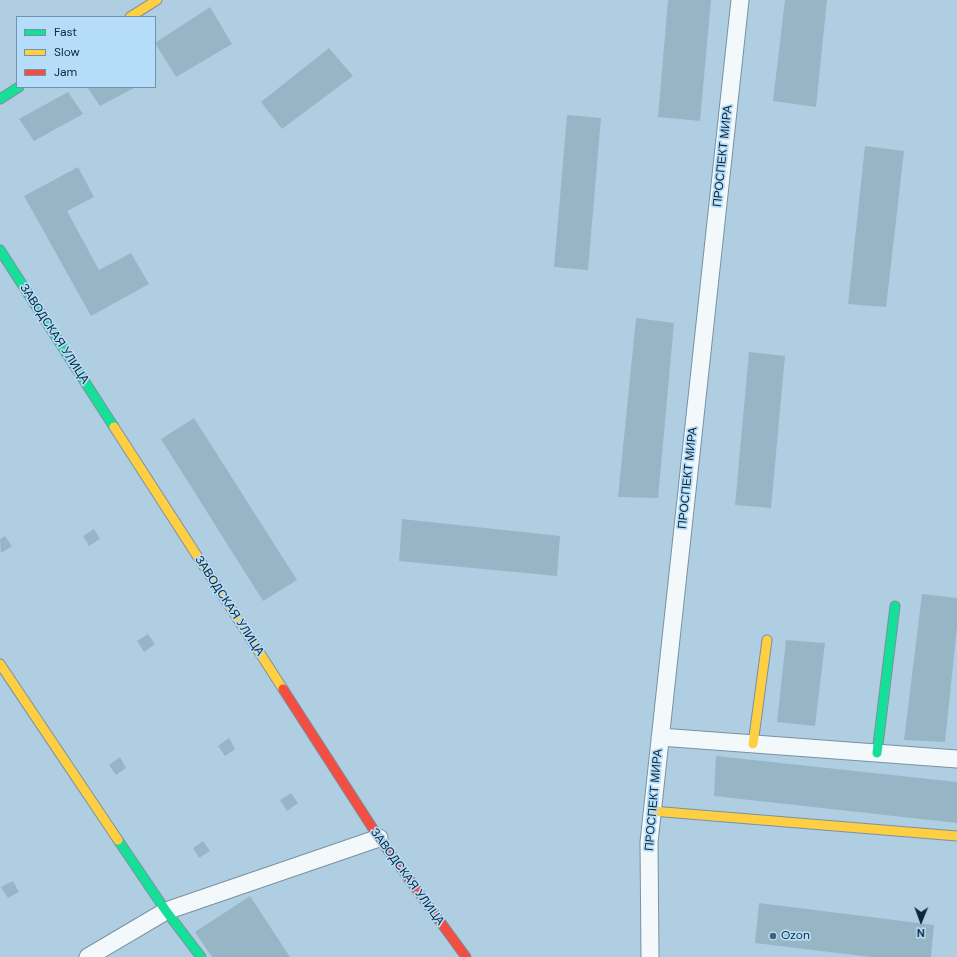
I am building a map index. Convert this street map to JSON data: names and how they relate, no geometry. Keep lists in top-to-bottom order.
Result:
{
  "streets": {
    "street": ["ПРОСПЕКТ МИРА", "ЗАВОДСКАЯ УЛИЦА"]
  },
  "places": ["Ozon"],
  "legend": ["Fast", "Slow", "Jam"],
  "north": "bottom"
}
